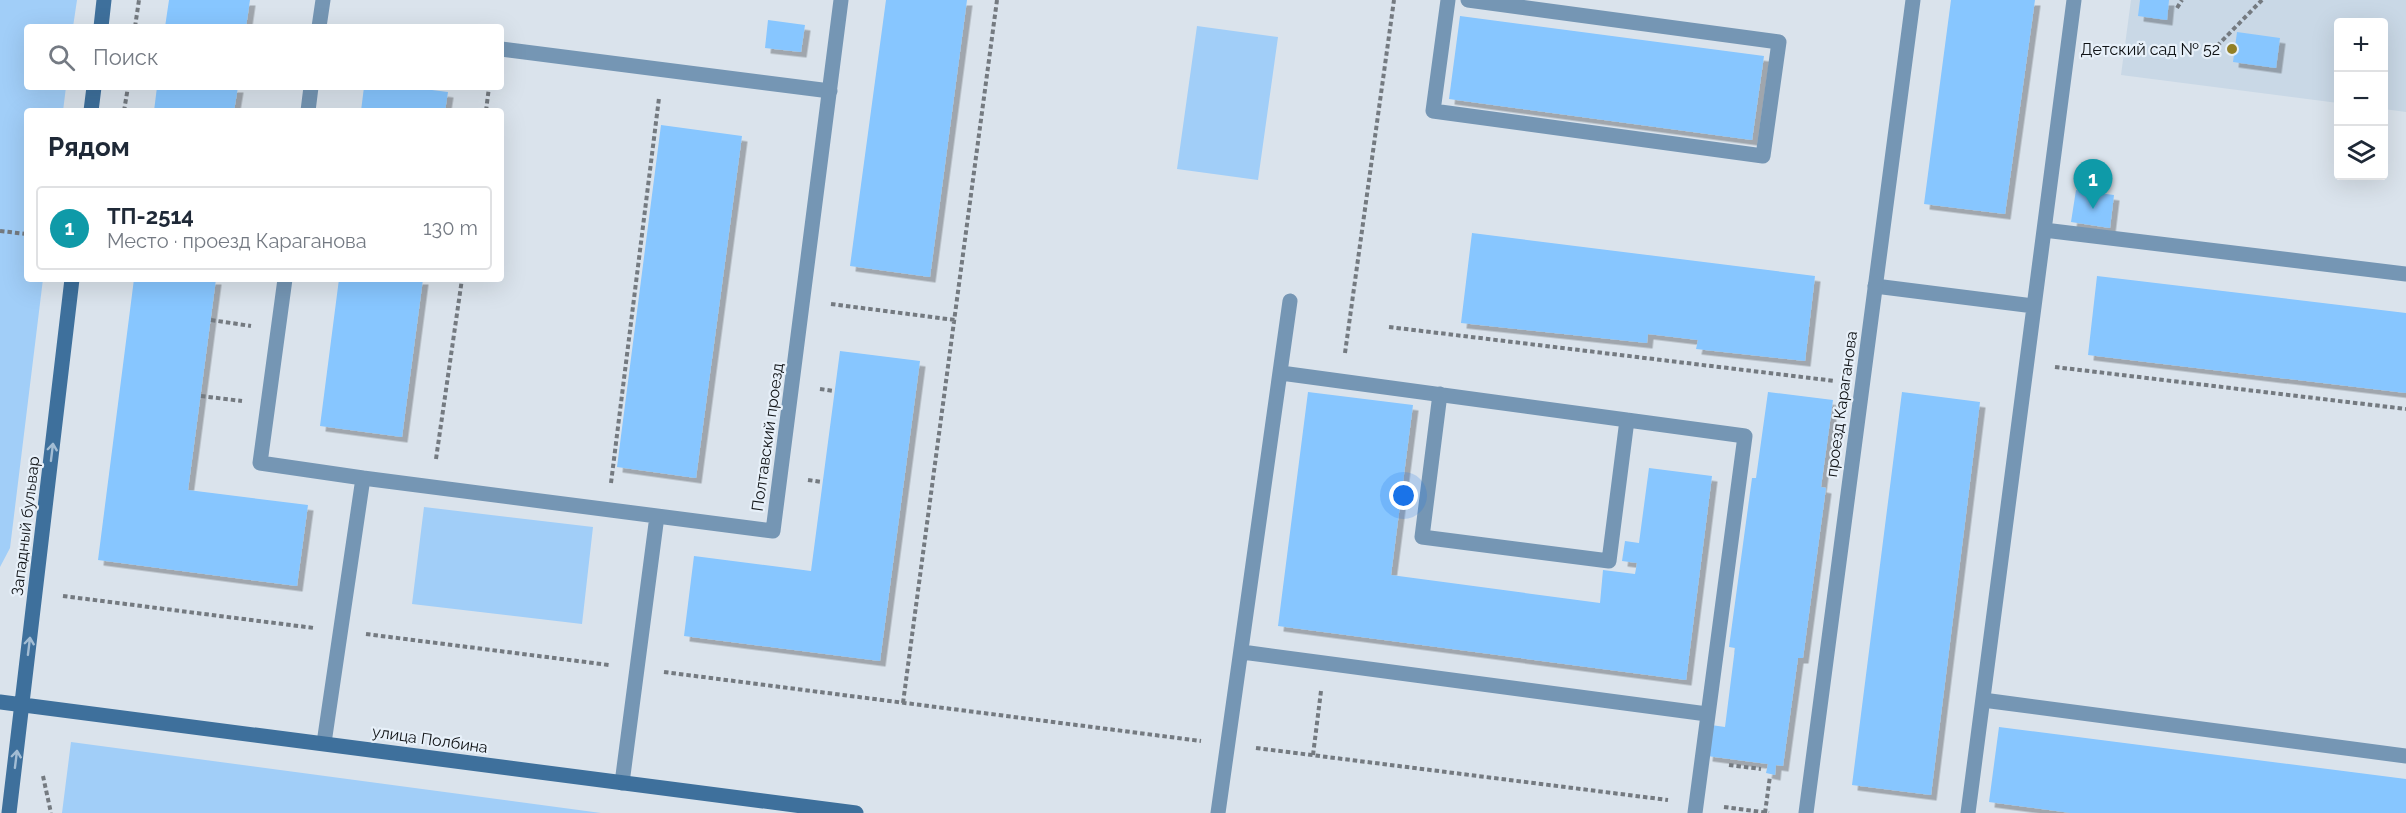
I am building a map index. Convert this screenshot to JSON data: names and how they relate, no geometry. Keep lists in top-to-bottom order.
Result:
{
  "streets": {
    "street": [
      "проезд Караганова",
      "Полтавский проезд",
      "Западный бульвар",
      "улица Полбина"
    ]
  },
  "crossings": [
    ["Западный бульвар", "улица Полбина"]
  ],
  "one_way": ["Западный бульвар"],
  "places": ["Детский сад № 52"],
  "page": {
    "map_buttons": ["+", "−"],
    "search": "Поиск",
    "heading": "Рядом",
    "pins": "1",
    "list": [
      {
        "mark": "1",
        "name": "ТП-2514",
        "note": "Место · проезд Караганова",
        "value": "130 m"
      }
    ]
  }
}
